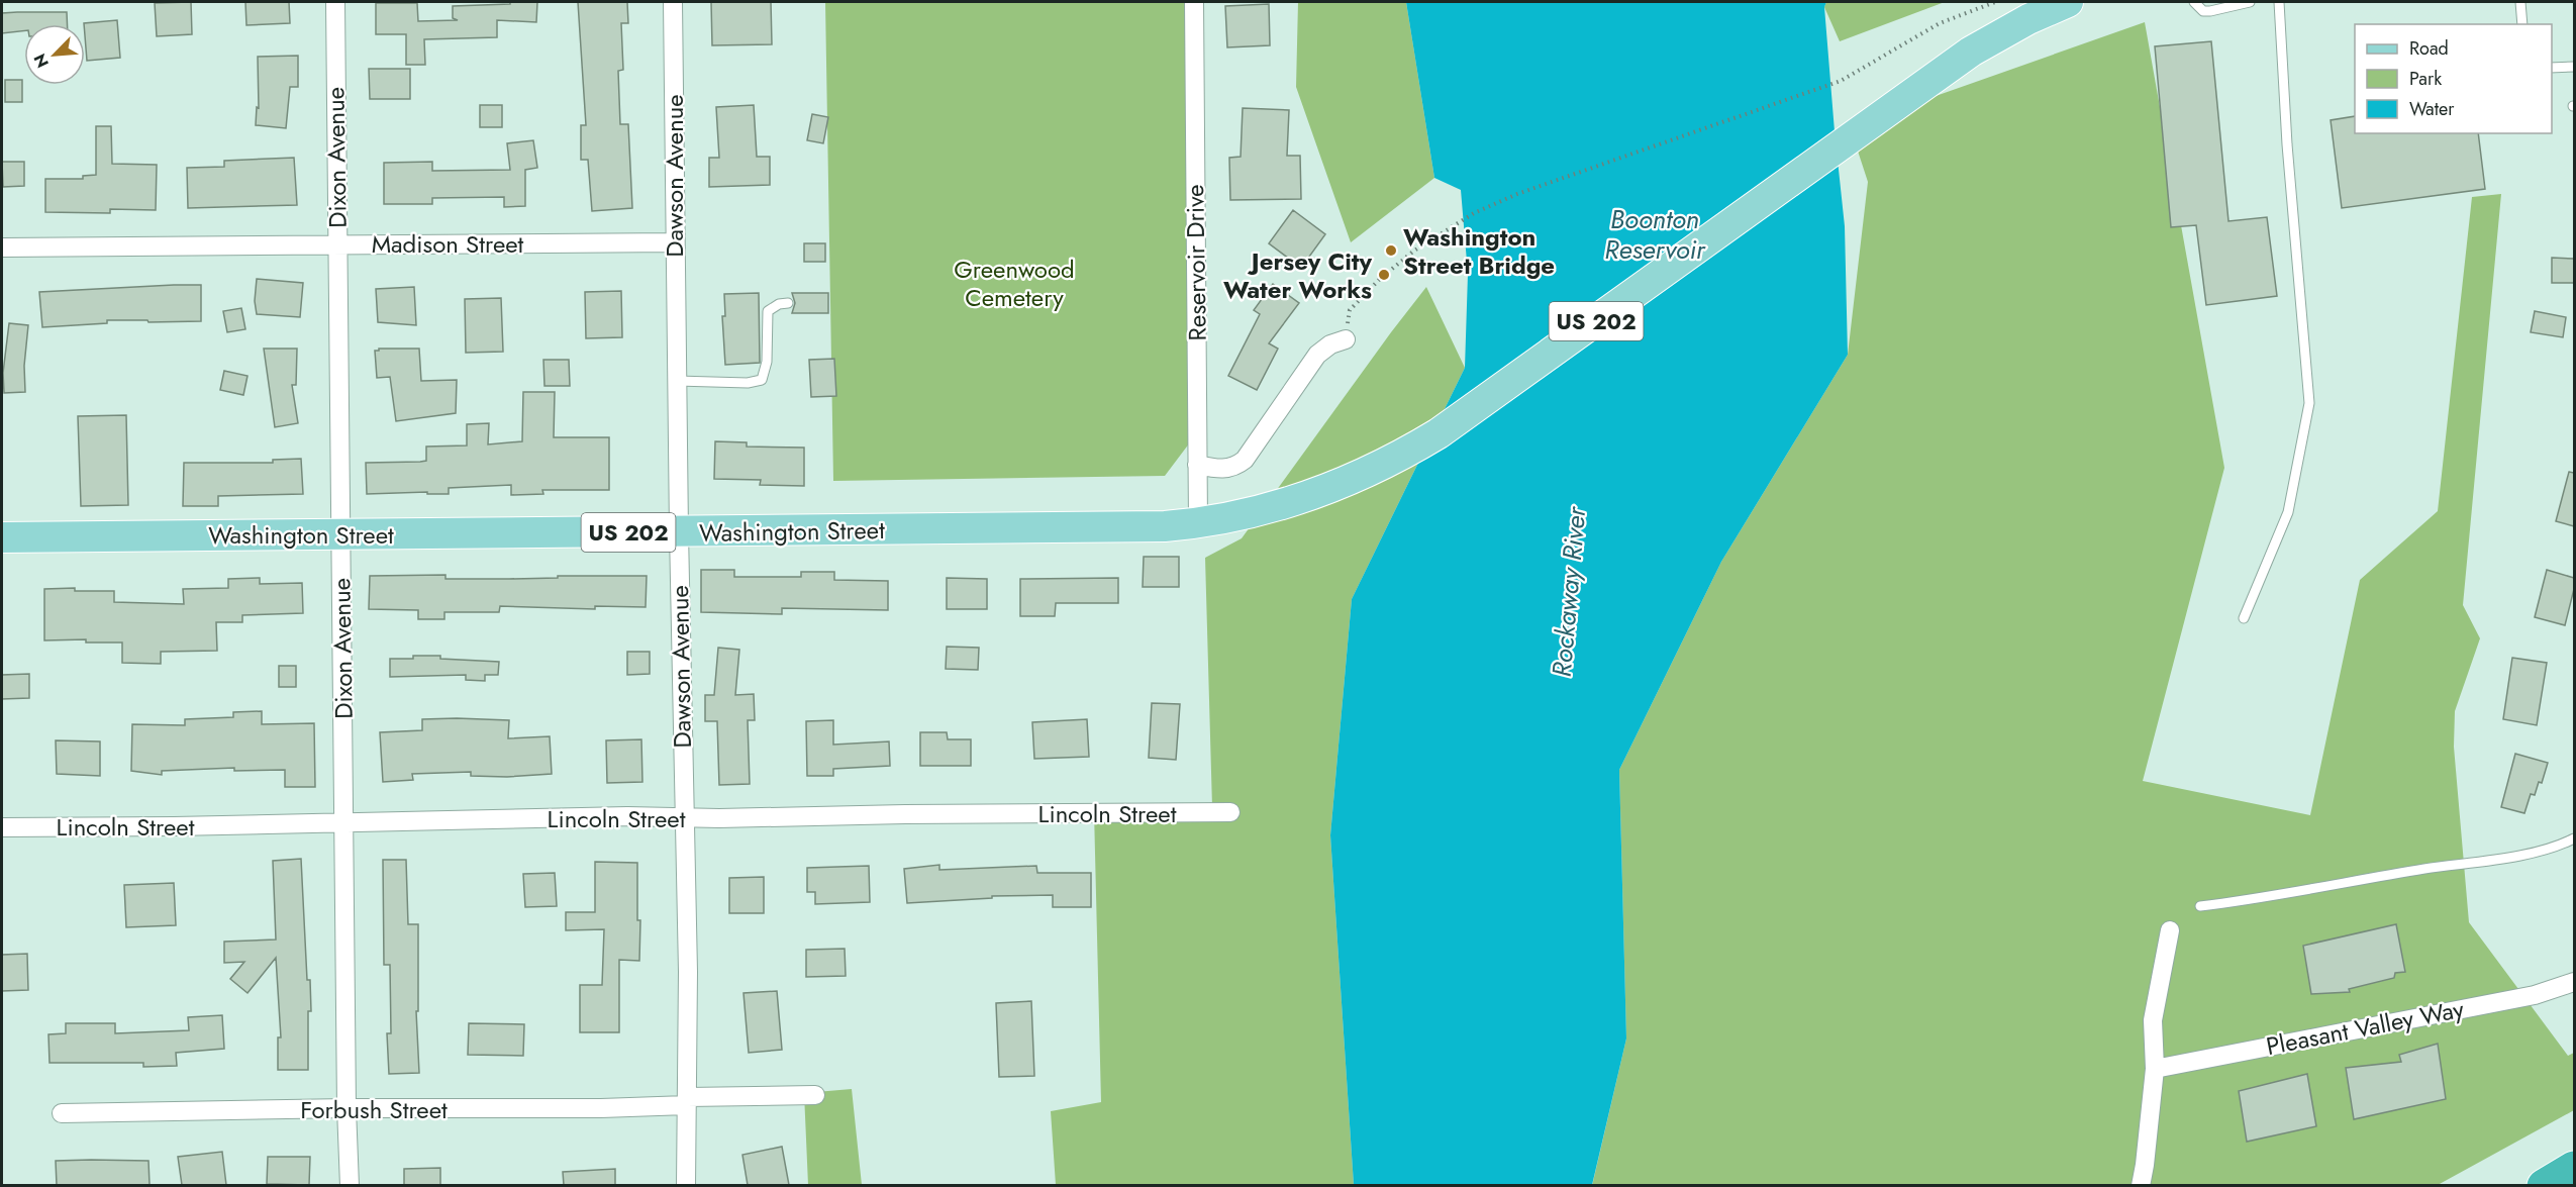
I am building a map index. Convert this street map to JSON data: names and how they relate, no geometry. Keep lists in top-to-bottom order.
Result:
{
  "streets": {
    "main road": ["US 202", "Washington Street"],
    "street": [
      "Dixon Avenue",
      "Dawson Avenue",
      "Madison Street",
      "Reservoir Drive",
      "Lincoln Street",
      "Pleasant Valley Way",
      "Forbush Street"
    ]
  },
  "crossings": [
    ["Dixon Avenue", "Madison Street"],
    ["Dixon Avenue", "Washington Street"],
    ["Dixon Avenue", "Lincoln Street"],
    ["Dixon Avenue", "Forbush Street"],
    ["Dawson Avenue", "Madison Street"],
    ["Dawson Avenue", "Washington Street"],
    ["Dawson Avenue", "Lincoln Street"],
    ["Dawson Avenue", "Forbush Street"],
    ["Reservoir Drive", "Washington Street"]
  ],
  "water": ["Boonton Reservoir", "Rockaway River"],
  "parks": ["Greenwood Cemetery"],
  "places": ["Washington Street Bridge", "Jersey City Water Works"],
  "legend": ["Road", "Park", "Water"],
  "north": "bottom left"
}
